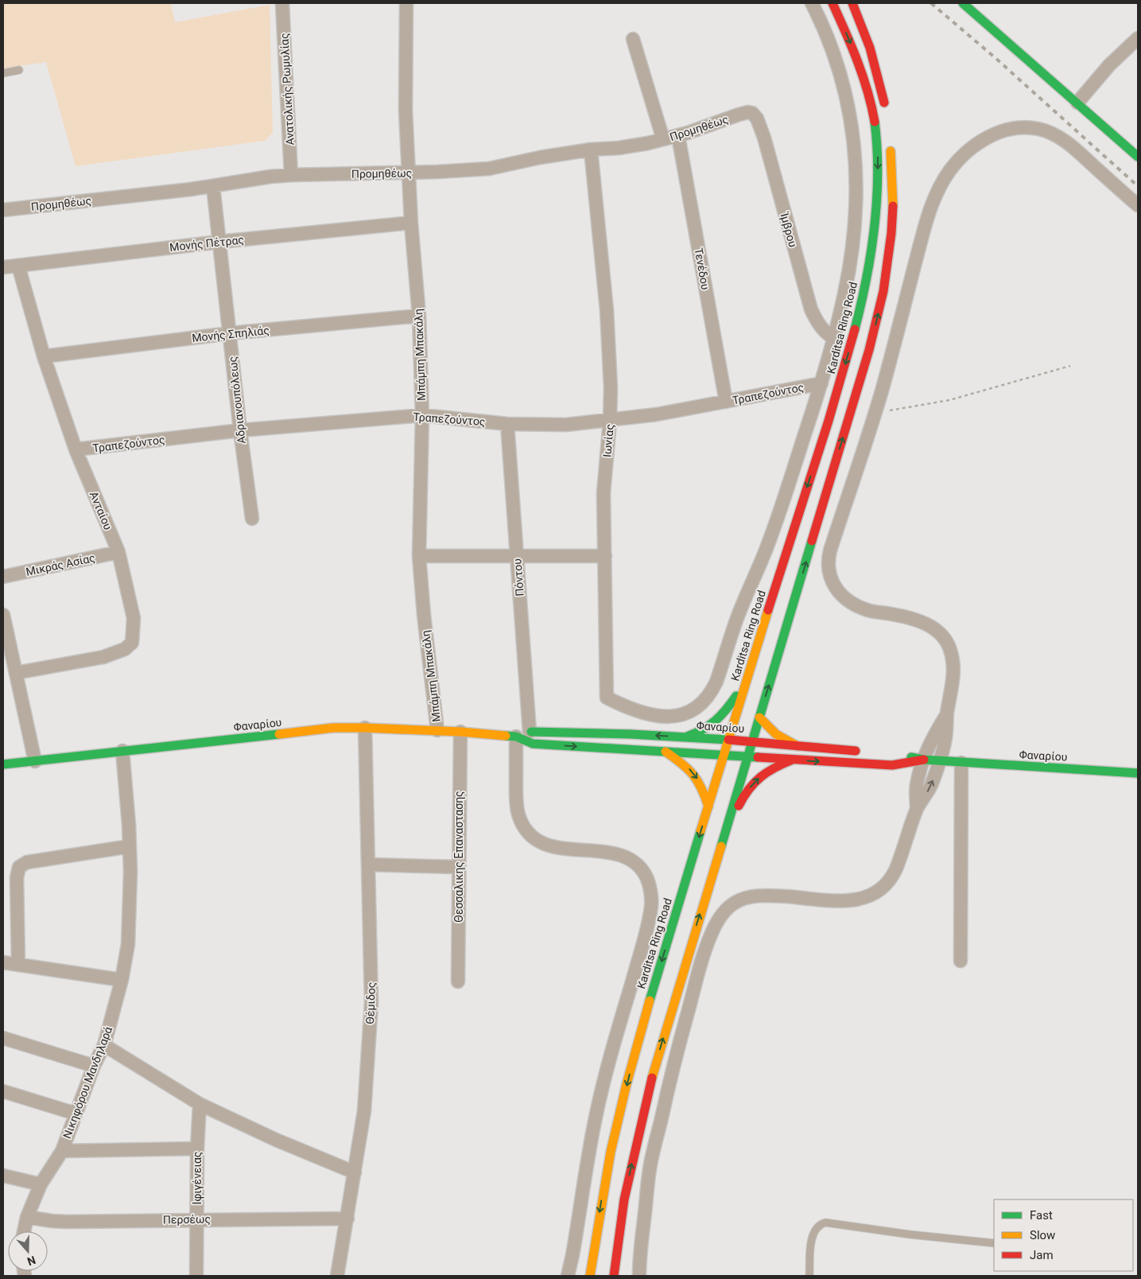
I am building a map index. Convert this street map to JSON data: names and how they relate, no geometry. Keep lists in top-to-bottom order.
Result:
{
  "streets": {
    "main road": ["Karditsa Ring Road", "Φαναρίου"],
    "street": [
      "Ανατολικής Ρωμυλίας",
      "Προμηθέως",
      "Ίμβρου",
      "Μονής Πέτρας",
      "Τενέδου",
      "Μονής Σπηλιάς",
      "Μπάμπη Μπακάλη",
      "Τραπεζούντος",
      "Αδριανουπόλεως",
      "Ιωνίας",
      "Ανταίου",
      "Μικράς Ασίας",
      "Πόντου",
      "Θεσσαλικης Επαναστασης",
      "Θέμιδος",
      "Νικηφόρου Μανδηλαρά",
      "Ιφιγένειας",
      "Περσέως"
    ]
  },
  "crossings": [
    ["Ανατολικής Ρωμυλίας", "Προμηθέως"],
    ["Προμηθέως", "Ίμβρου"],
    ["Προμηθέως", "Τενέδου"],
    ["Προμηθέως", "Μπάμπη Μπακάλη"],
    ["Προμηθέως", "Αδριανουπόλεως"],
    ["Προμηθέως", "Ιωνίας"],
    ["Μονής Πέτρας", "Μπάμπη Μπακάλη"],
    ["Μονής Πέτρας", "Αδριανουπόλεως"],
    ["Μονής Πέτρας", "Ανταίου"],
    ["Τενέδου", "Τραπεζούντος"],
    ["Karditsa Ring Road", "Φαναρίου"],
    ["Μονής Σπηλιάς", "Μπάμπη Μπακάλη"],
    ["Μονής Σπηλιάς", "Αδριανουπόλεως"],
    ["Μονής Σπηλιάς", "Ανταίου"],
    ["Μπάμπη Μπακάλη", "Τραπεζούντος"],
    ["Μπάμπη Μπακάλη", "Φαναρίου"],
    ["Τραπεζούντος", "Αδριανουπόλεως"],
    ["Τραπεζούντος", "Ιωνίας"],
    ["Τραπεζούντος", "Ανταίου"],
    ["Τραπεζούντος", "Πόντου"],
    ["Ανταίου", "Μικράς Ασίας"],
    ["Πόντου", "Φαναρίου"],
    ["Φαναρίου", "Θεσσαλικης Επαναστασης"],
    ["Φαναρίου", "Θέμιδος"],
    ["Φαναρίου", "Νικηφόρου Μανδηλαρά"],
    ["Θέμιδος", "Περσέως"],
    ["Νικηφόρου Μανδηλαρά", "Περσέως"],
    ["Ιφιγένειας", "Περσέως"]
  ],
  "legend": ["Fast", "Slow", "Jam"],
  "north": "bottom"
}
